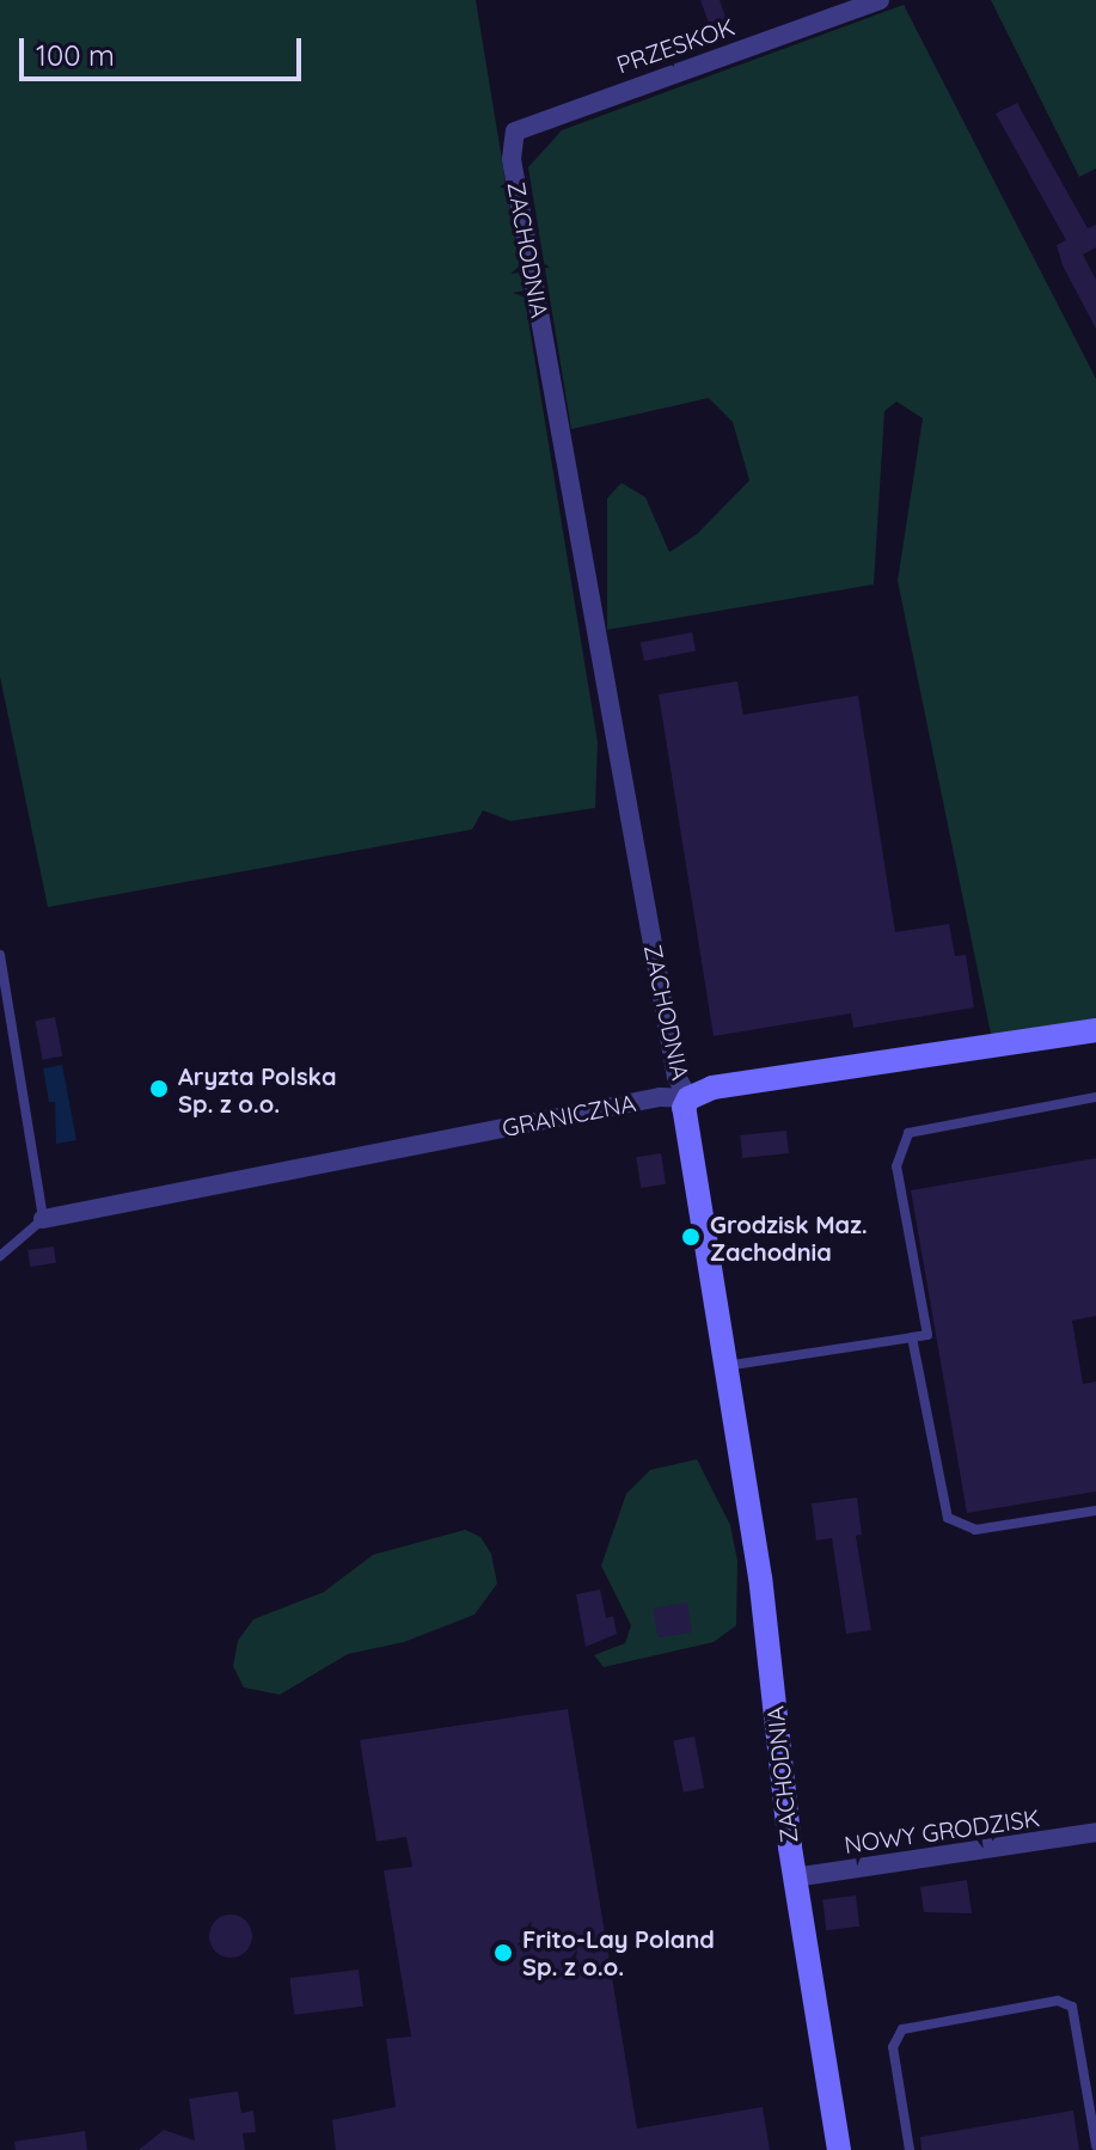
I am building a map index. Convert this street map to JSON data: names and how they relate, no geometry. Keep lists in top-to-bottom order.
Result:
{
  "streets": {
    "street": [
      "PRZESKOK",
      "ZACHODNIA",
      "GRANICZNA",
      "NOWY GRODZISK"
    ]
  },
  "crossings": [
    ["PRZESKOK", "ZACHODNIA"],
    ["ZACHODNIA", "GRANICZNA"],
    ["ZACHODNIA", "NOWY GRODZISK"]
  ],
  "places": ["Aryzta Polska Sp. z o.o.", "Grodzisk Maz. Zachodnia", "Frito-Lay Poland Sp. z o.o."],
  "scale_bar": "100 m"
}
